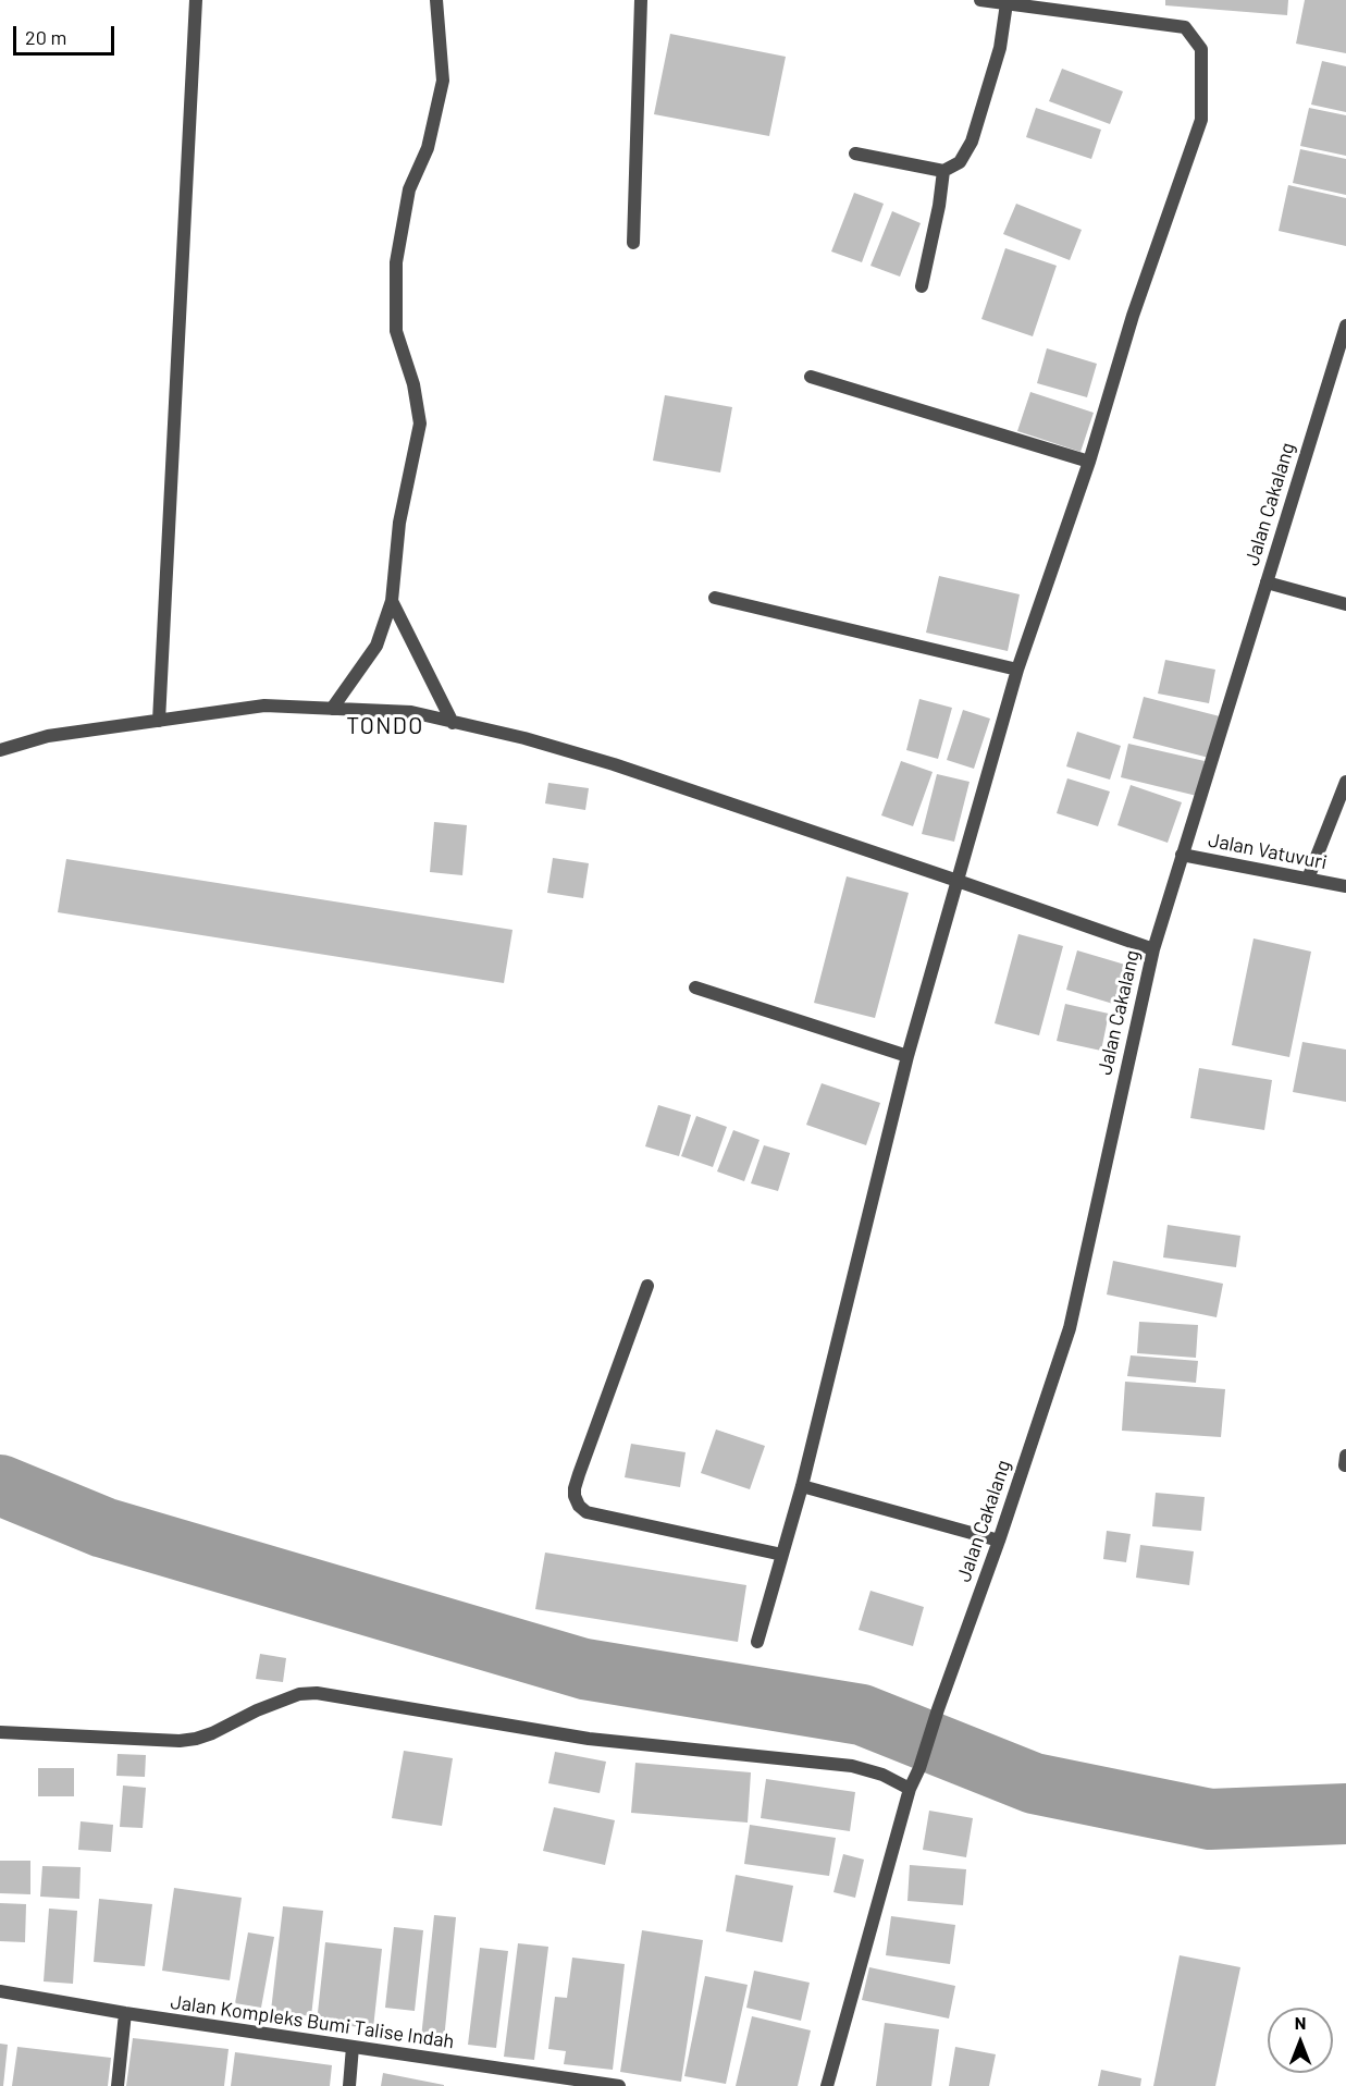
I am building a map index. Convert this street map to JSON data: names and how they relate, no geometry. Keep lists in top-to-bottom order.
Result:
{
  "streets": {
    "street": ["Jalan Cakalang", "Jalan Vatuvuri", "Jalan Kompleks Bumi Talise Indah"]
  },
  "crossings": [
    ["Jalan Cakalang", "Jalan Vatuvuri"]
  ],
  "districts": ["TONDO"],
  "scale_bar": "20 m",
  "north": "top"
}
